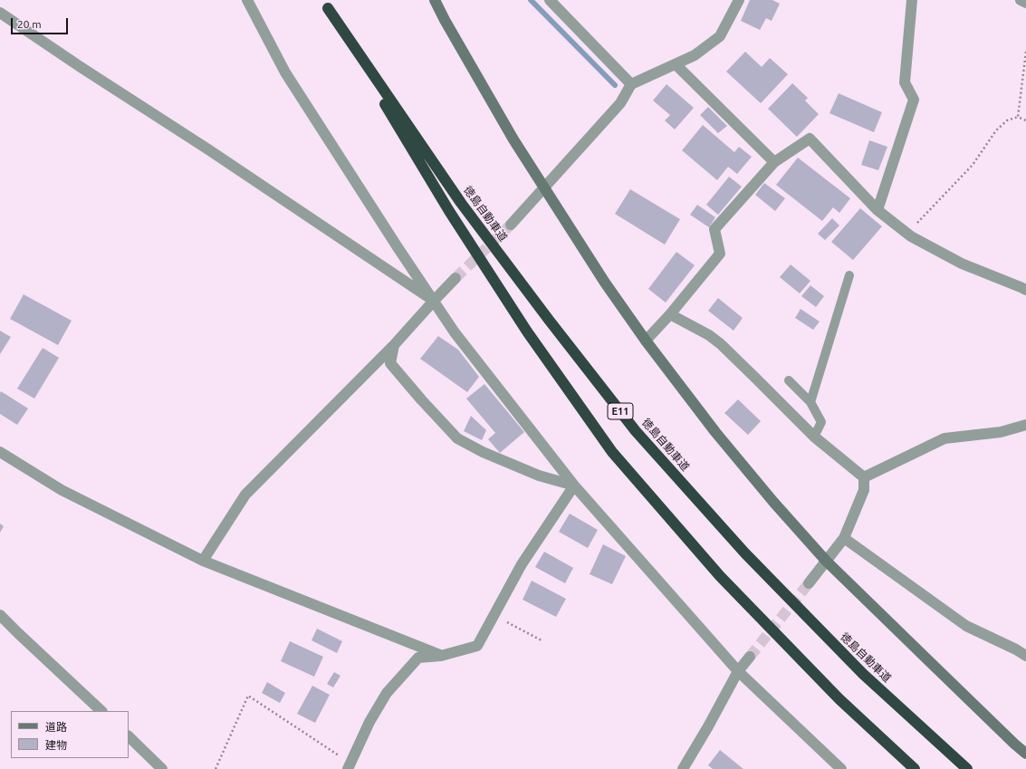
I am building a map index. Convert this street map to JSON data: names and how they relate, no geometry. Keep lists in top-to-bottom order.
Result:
{
  "streets": {
    "highway": ["徳島自動車道", "E11"]
  },
  "legend": ["道路", "建物"],
  "scale_bar": "20 m"
}
